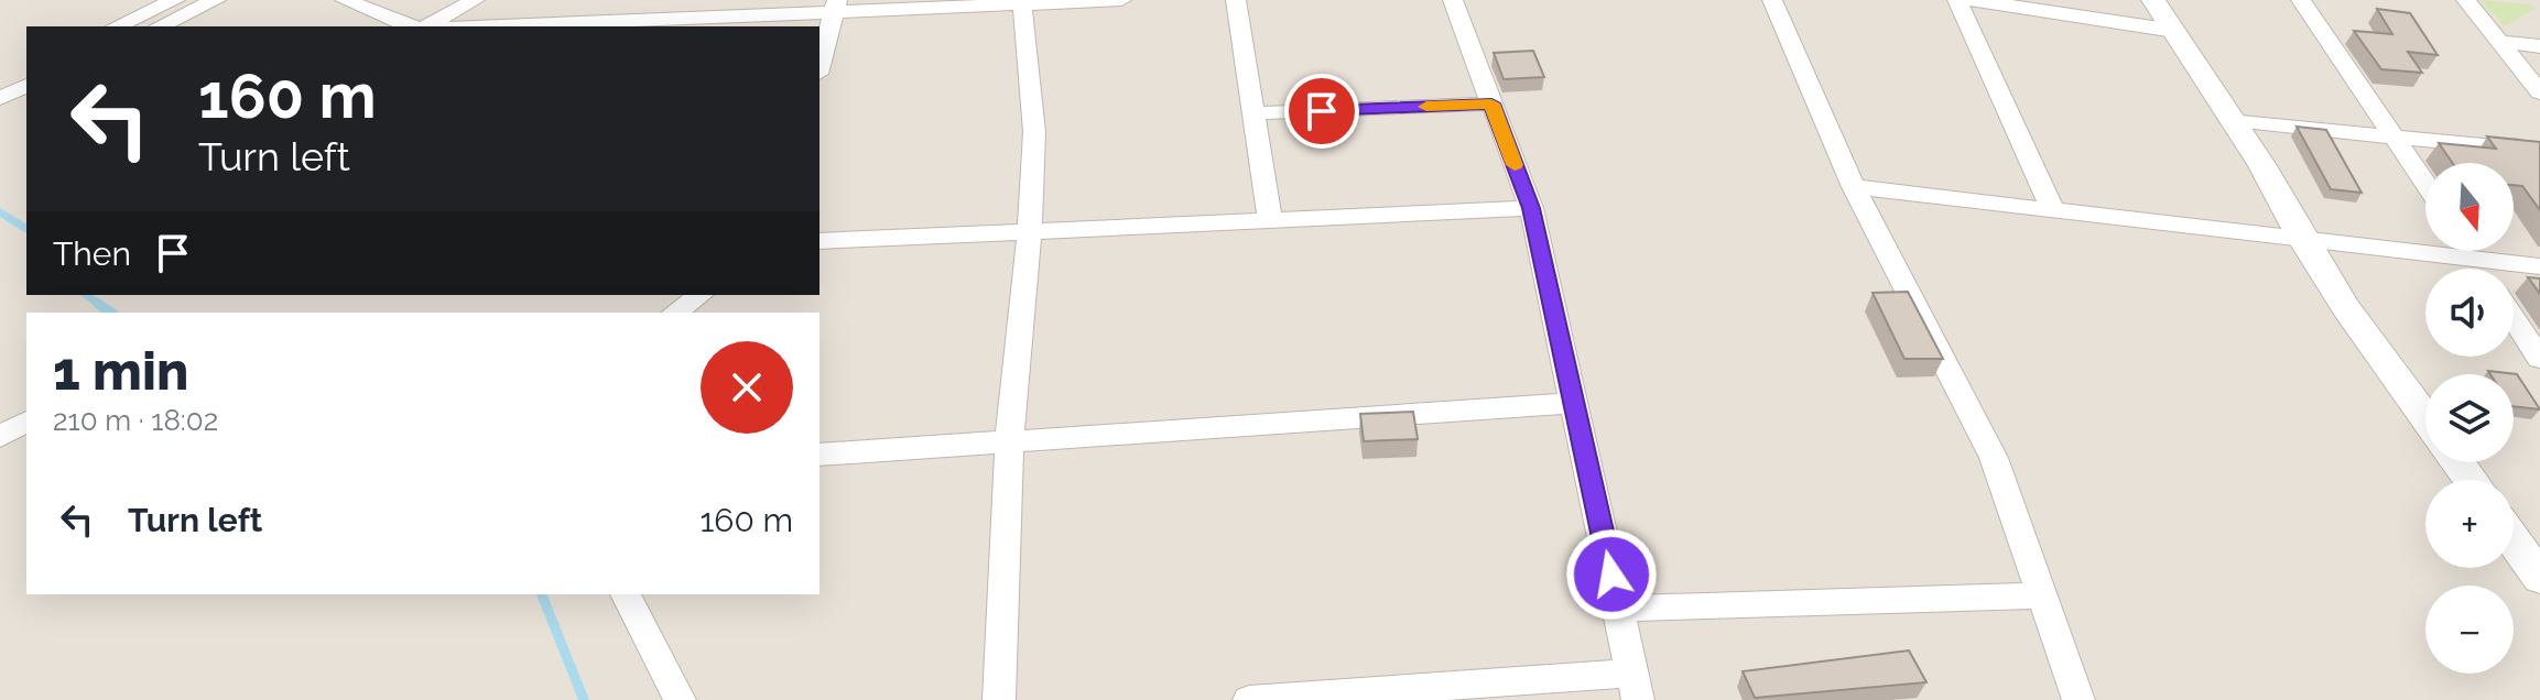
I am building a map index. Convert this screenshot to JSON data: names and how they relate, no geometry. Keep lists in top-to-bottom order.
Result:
{
  "north": "bottom",
  "page": {
    "turn": ["160 m", "Turn left"],
    "map_buttons": ["+", "−"],
    "then": "Then",
    "heading": ["1 min", "210 m · 18:02"],
    "list": [
      {
        "name": "Turn left",
        "value": "160 m"
      }
    ]
  }
}
